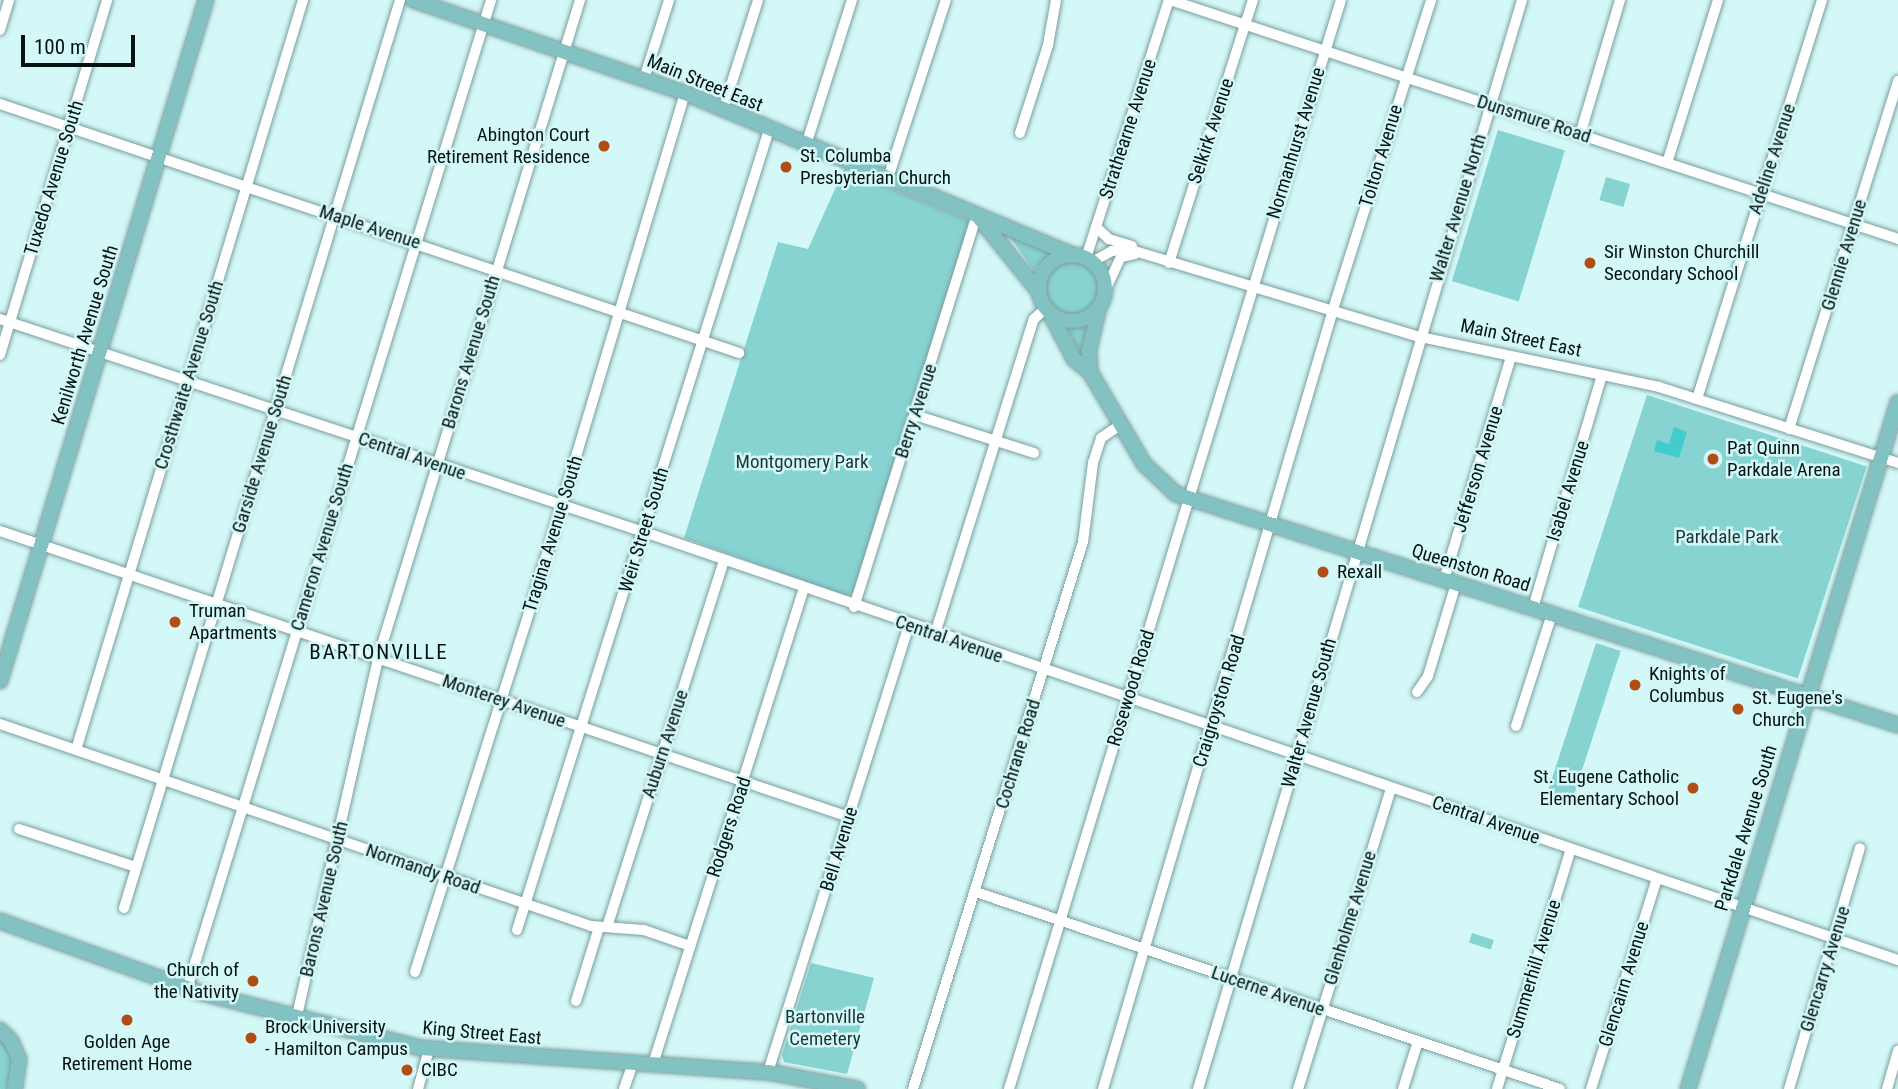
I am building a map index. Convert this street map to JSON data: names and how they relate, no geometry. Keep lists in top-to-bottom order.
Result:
{
  "streets": {
    "main road": [
      "Main Street East",
      "Kenilworth Avenue South",
      "Queenston Road",
      "Parkdale Avenue South",
      "King Street East"
    ],
    "street": [
      "Dunsmure Road",
      "Strathearne Avenue",
      "Selkirk Avenue",
      "Normanhurst Avenue",
      "Tolton Avenue",
      "Adeline Avenue",
      "Tuxedo Avenue South",
      "Walter Avenue North",
      "Maple Avenue",
      "Glennie Avenue",
      "Barons Avenue South",
      "Crosthwaite Avenue South",
      "Berry Avenue",
      "Garside Avenue South",
      "Central Avenue",
      "Jefferson Avenue",
      "Isabel Avenue",
      "Weir Street South",
      "Tragina Avenue South",
      "Cameron Avenue South",
      "Rosewood Road",
      "Monterey Avenue",
      "Craigroyston Road",
      "Walter Avenue South",
      "Auburn Avenue",
      "Cochrane Road",
      "Rodgers Road",
      "Bell Avenue",
      "Normandy Road",
      "Glenholme Avenue",
      "Summerhill Avenue",
      "Glencarry Avenue",
      "Glencairn Avenue",
      "Lucerne Avenue"
    ]
  },
  "crossings": [
    ["Main Street East", "Strathearne Avenue"],
    ["Main Street East", "Selkirk Avenue"],
    ["Main Street East", "Normanhurst Avenue"],
    ["Main Street East", "Tolton Avenue"],
    ["Main Street East", "Adeline Avenue"],
    ["Main Street East", "Walter Avenue North"],
    ["Main Street East", "Glennie Avenue"],
    ["Main Street East", "Barons Avenue South"],
    ["Main Street East", "Berry Avenue"],
    ["Main Street East", "Jefferson Avenue"],
    ["Main Street East", "Isabel Avenue"],
    ["Main Street East", "Weir Street South"],
    ["Main Street East", "Tragina Avenue South"],
    ["Main Street East", "Cameron Avenue South"],
    ["Main Street East", "Queenston Road"],
    ["Main Street East", "Rosewood Road"],
    ["Main Street East", "Craigroyston Road"],
    ["Main Street East", "Walter Avenue South"],
    ["Main Street East", "Parkdale Avenue South"],
    ["Dunsmure Road", "Strathearne Avenue"],
    ["Dunsmure Road", "Selkirk Avenue"],
    ["Dunsmure Road", "Normanhurst Avenue"],
    ["Dunsmure Road", "Tolton Avenue"],
    ["Dunsmure Road", "Adeline Avenue"],
    ["Dunsmure Road", "Walter Avenue North"],
    ["Dunsmure Road", "Glennie Avenue"],
    ["Strathearne Avenue", "Queenston Road"],
    ["Normanhurst Avenue", "Rosewood Road"],
    ["Tolton Avenue", "Craigroyston Road"],
    ["Tuxedo Avenue South", "Maple Avenue"],
    ["Tuxedo Avenue South", "Central Avenue"],
    ["Walter Avenue North", "Walter Avenue South"],
    ["Maple Avenue", "Kenilworth Avenue South"],
    ["Maple Avenue", "Barons Avenue South"],
    ["Maple Avenue", "Crosthwaite Avenue South"],
    ["Maple Avenue", "Garside Avenue South"],
    ["Maple Avenue", "Weir Street South"],
    ["Maple Avenue", "Tragina Avenue South"],
    ["Maple Avenue", "Cameron Avenue South"],
    ["Kenilworth Avenue South", "Central Avenue"],
    ["Kenilworth Avenue South", "Monterey Avenue"],
    ["Barons Avenue South", "Central Avenue"],
    ["Barons Avenue South", "Monterey Avenue"],
    ["Barons Avenue South", "Normandy Road"],
    ["Barons Avenue South", "King Street East"],
    ["Crosthwaite Avenue South", "Central Avenue"],
    ["Crosthwaite Avenue South", "Monterey Avenue"],
    ["Crosthwaite Avenue South", "Normandy Road"],
    ["Berry Avenue", "Central Avenue"],
    ["Garside Avenue South", "Central Avenue"],
    ["Garside Avenue South", "Monterey Avenue"],
    ["Garside Avenue South", "Normandy Road"],
    ["Central Avenue", "Weir Street South"],
    ["Central Avenue", "Tragina Avenue South"],
    ["Central Avenue", "Cameron Avenue South"],
    ["Central Avenue", "Rosewood Road"],
    ["Central Avenue", "Craigroyston Road"],
    ["Central Avenue", "Walter Avenue South"],
    ["Central Avenue", "Auburn Avenue"],
    ["Central Avenue", "Cochrane Road"],
    ["Central Avenue", "Rodgers Road"],
    ["Central Avenue", "Parkdale Avenue South"],
    ["Central Avenue", "Bell Avenue"],
    ["Central Avenue", "Glenholme Avenue"],
    ["Central Avenue", "Summerhill Avenue"],
    ["Central Avenue", "Glencarry Avenue"],
    ["Central Avenue", "Glencairn Avenue"],
    ["Jefferson Avenue", "Queenston Road"],
    ["Isabel Avenue", "Queenston Road"],
    ["Weir Street South", "Monterey Avenue"],
    ["Weir Street South", "Normandy Road"],
    ["Tragina Avenue South", "Monterey Avenue"],
    ["Tragina Avenue South", "Normandy Road"],
    ["Cameron Avenue South", "Monterey Avenue"],
    ["Cameron Avenue South", "Normandy Road"],
    ["Cameron Avenue South", "King Street East"],
    ["Queenston Road", "Rosewood Road"],
    ["Queenston Road", "Craigroyston Road"],
    ["Queenston Road", "Walter Avenue South"],
    ["Queenston Road", "Cochrane Road"],
    ["Queenston Road", "Parkdale Avenue South"],
    ["Rosewood Road", "Lucerne Avenue"],
    ["Monterey Avenue", "Auburn Avenue"],
    ["Monterey Avenue", "Rodgers Road"],
    ["Monterey Avenue", "Bell Avenue"],
    ["Craigroyston Road", "Lucerne Avenue"],
    ["Walter Avenue South", "Lucerne Avenue"],
    ["Auburn Avenue", "Normandy Road"],
    ["Cochrane Road", "Lucerne Avenue"],
    ["Rodgers Road", "Normandy Road"],
    ["Rodgers Road", "King Street East"],
    ["Bell Avenue", "King Street East"],
    ["Glenholme Avenue", "Lucerne Avenue"],
    ["Summerhill Avenue", "Lucerne Avenue"]
  ],
  "districts": ["BARTONVILLE"],
  "parks": ["Montgomery Park", "Parkdale Park", "Bartonville Cemetery"],
  "places": [
    "Abington Court Retirement Residence",
    "St. Columba Presbyterian Church",
    "Sir Winston Churchill Secondary School",
    "Pat Quinn Parkdale Arena",
    "Rexall",
    "Truman Apartments",
    "Knights of Columbus",
    "St. Eugene's Church",
    "St. Eugene Catholic Elementary School",
    "Church of the Nativity",
    "Golden Age Retirement Home",
    "Brock University - Hamilton Campus",
    "CIBC"
  ],
  "scale_bar": "100 m"
}
